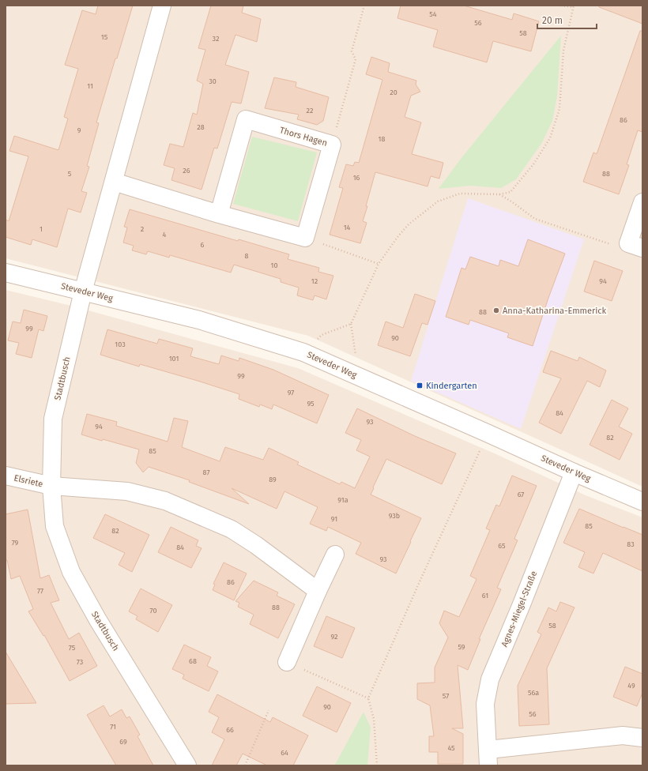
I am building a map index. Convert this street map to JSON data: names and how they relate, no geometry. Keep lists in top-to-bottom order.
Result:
{
  "streets": {
    "street": [
      "Thors Hagen",
      "Steveder Weg",
      "Stadtbusch",
      "Elsriete",
      "Agnes-Miegel-Straße"
    ]
  },
  "crossings": [
    ["Steveder Weg", "Stadtbusch"],
    ["Steveder Weg", "Agnes-Miegel-Straße"],
    ["Stadtbusch", "Elsriete"]
  ],
  "places": {
    "other": ["Anna-Katharina-Emmerick"],
    "transit": ["Kindergarten"]
  },
  "house_numbers": [
    "54",
    "56",
    "58",
    "15",
    "32",
    "30",
    "11",
    "20",
    "22",
    "86",
    "28",
    "9",
    "18",
    "26",
    "5",
    "88",
    "16",
    "14",
    "1",
    "2",
    "4",
    "6",
    "8",
    "10",
    "12",
    "94",
    "88",
    "99",
    "90",
    "103",
    "101",
    "99",
    "97",
    "95",
    "84",
    "93",
    "94",
    "82",
    "85",
    "87",
    "89",
    "67",
    "91a",
    "93b",
    "91",
    "85",
    "82",
    "79",
    "83",
    "65",
    "84",
    "93",
    "86",
    "77",
    "61",
    "88",
    "70",
    "58",
    "92",
    "59",
    "75",
    "68",
    "73",
    "49",
    "56a",
    "57",
    "90",
    "56",
    "71",
    "66",
    "69",
    "45",
    "64"
  ],
  "scale_bar": "20 m"
}
